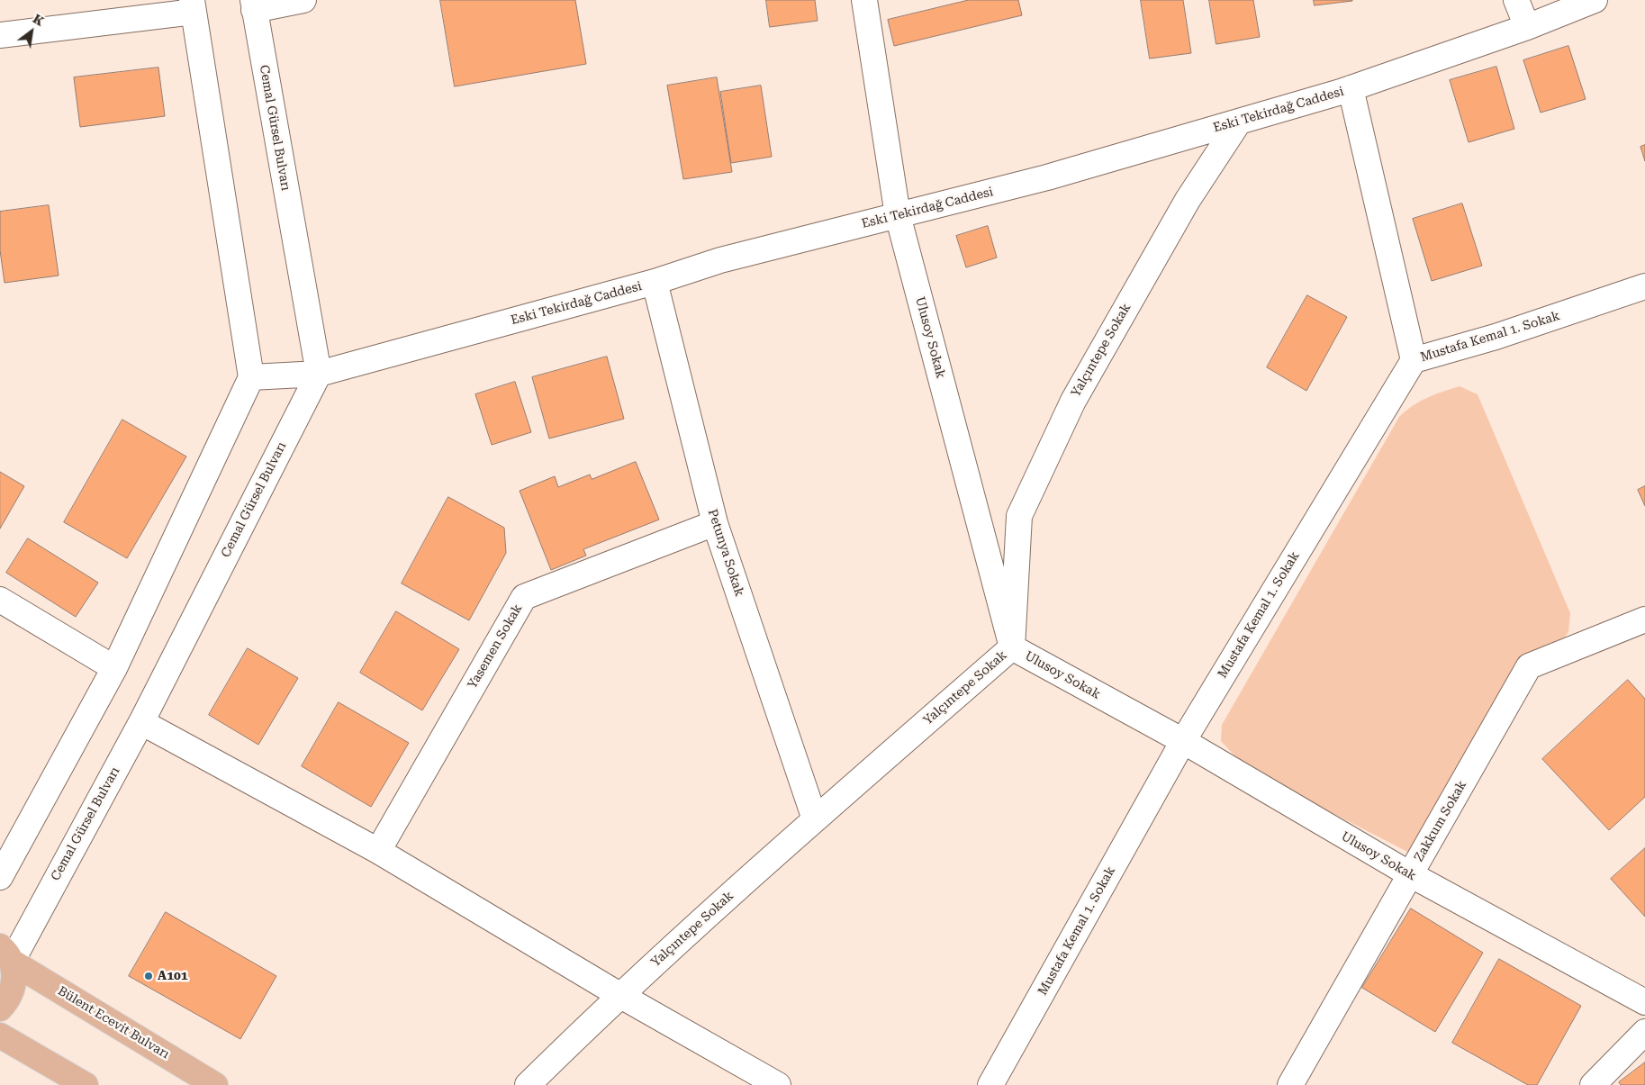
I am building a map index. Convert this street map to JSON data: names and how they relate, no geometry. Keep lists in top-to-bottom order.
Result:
{
  "streets": {
    "main road": ["Bülent Ecevit Bulvarı"],
    "street": [
      "Eski Tekirdağ Caddesi",
      "Cemal Gürsel Bulvarı",
      "Mustafa Kemal 1. Sokak",
      "Ulusoy Sokak",
      "Yalçıntepe Sokak",
      "Petunya Sokak",
      "Yasemen Sokak",
      "Zakkum Sokak"
    ]
  },
  "crossings": [
    ["Eski Tekirdağ Caddesi", "Cemal Gürsel Bulvarı"],
    ["Eski Tekirdağ Caddesi", "Ulusoy Sokak"],
    ["Eski Tekirdağ Caddesi", "Yalçıntepe Sokak"],
    ["Eski Tekirdağ Caddesi", "Petunya Sokak"],
    ["Cemal Gürsel Bulvarı", "Bülent Ecevit Bulvarı"],
    ["Mustafa Kemal 1. Sokak", "Ulusoy Sokak"],
    ["Ulusoy Sokak", "Yalçıntepe Sokak"],
    ["Ulusoy Sokak", "Zakkum Sokak"],
    ["Yalçıntepe Sokak", "Petunya Sokak"],
    ["Petunya Sokak", "Yasemen Sokak"]
  ],
  "places": ["A101"],
  "north": "top right"
}
